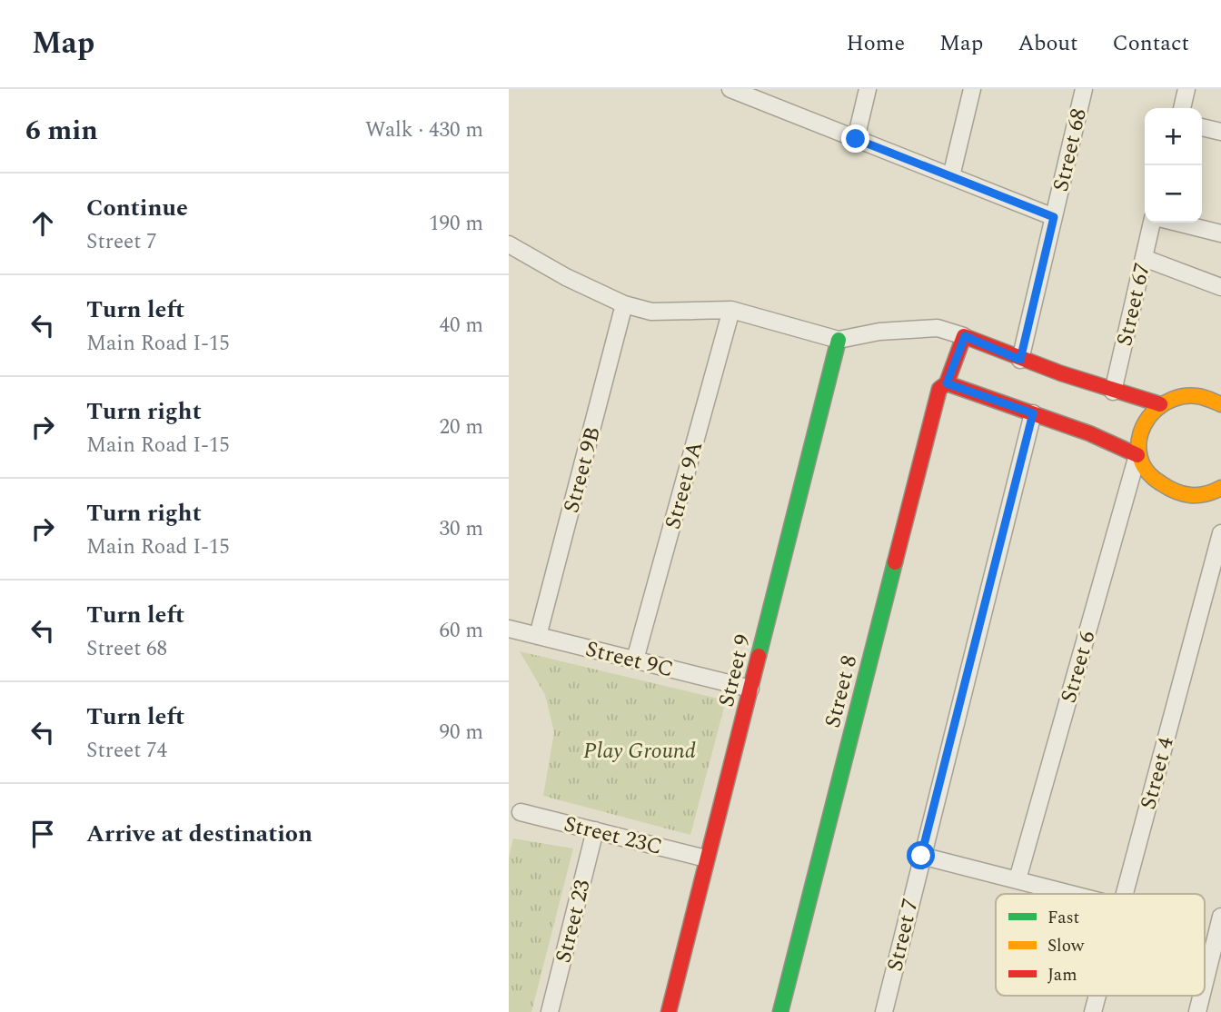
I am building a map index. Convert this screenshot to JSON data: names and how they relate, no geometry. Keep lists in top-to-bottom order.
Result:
{
  "streets": {
    "street": [
      "Street 68",
      "Street 67",
      "Street 9B",
      "Street 9A",
      "Street 9C",
      "Street 6",
      "Street 9",
      "Street 8",
      "Street 4",
      "Street 23C",
      "Street 23",
      "Street 7"
    ]
  },
  "crossings": [
    ["Street 9B", "Street 9C"],
    ["Street 9A", "Street 9C"],
    ["Street 9C", "Street 9"],
    ["Street 9", "Street 23C"],
    ["Street 23C", "Street 23"]
  ],
  "parks": ["Play Ground"],
  "legend": ["Fast", "Slow", "Jam"],
  "page": {
    "header": "Map",
    "nav": [
      "Home",
      "Map",
      "About",
      "Contact"
    ],
    "heading": ["6 min", "Walk · 430 m"],
    "map_buttons": ["+", "−"],
    "list": [
      ["Continue", "Street 7", "190 m"],
      ["Turn left", "Main Road I-15", "40 m"],
      ["Turn right", "Main Road I-15", "20 m"],
      ["Turn right", "Main Road I-15", "30 m"],
      ["Turn left", "Street 68", "60 m"],
      ["Turn left", "Street 74", "90 m"],
      "Arrive at destination"
    ]
  }
}
